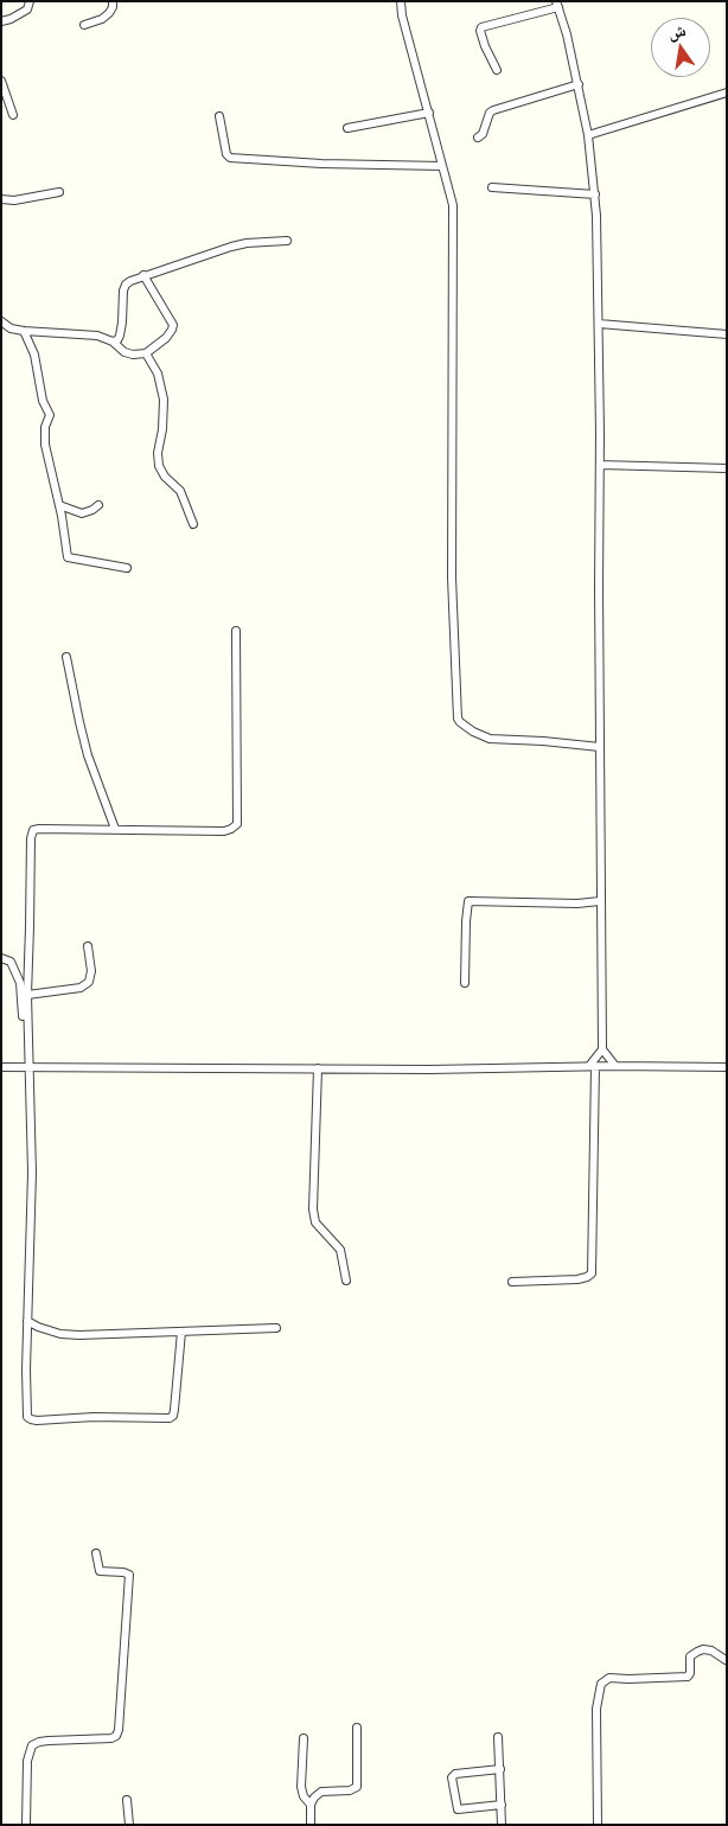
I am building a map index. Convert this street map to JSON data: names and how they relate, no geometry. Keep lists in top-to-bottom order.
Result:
{
  "north": "top"
}
